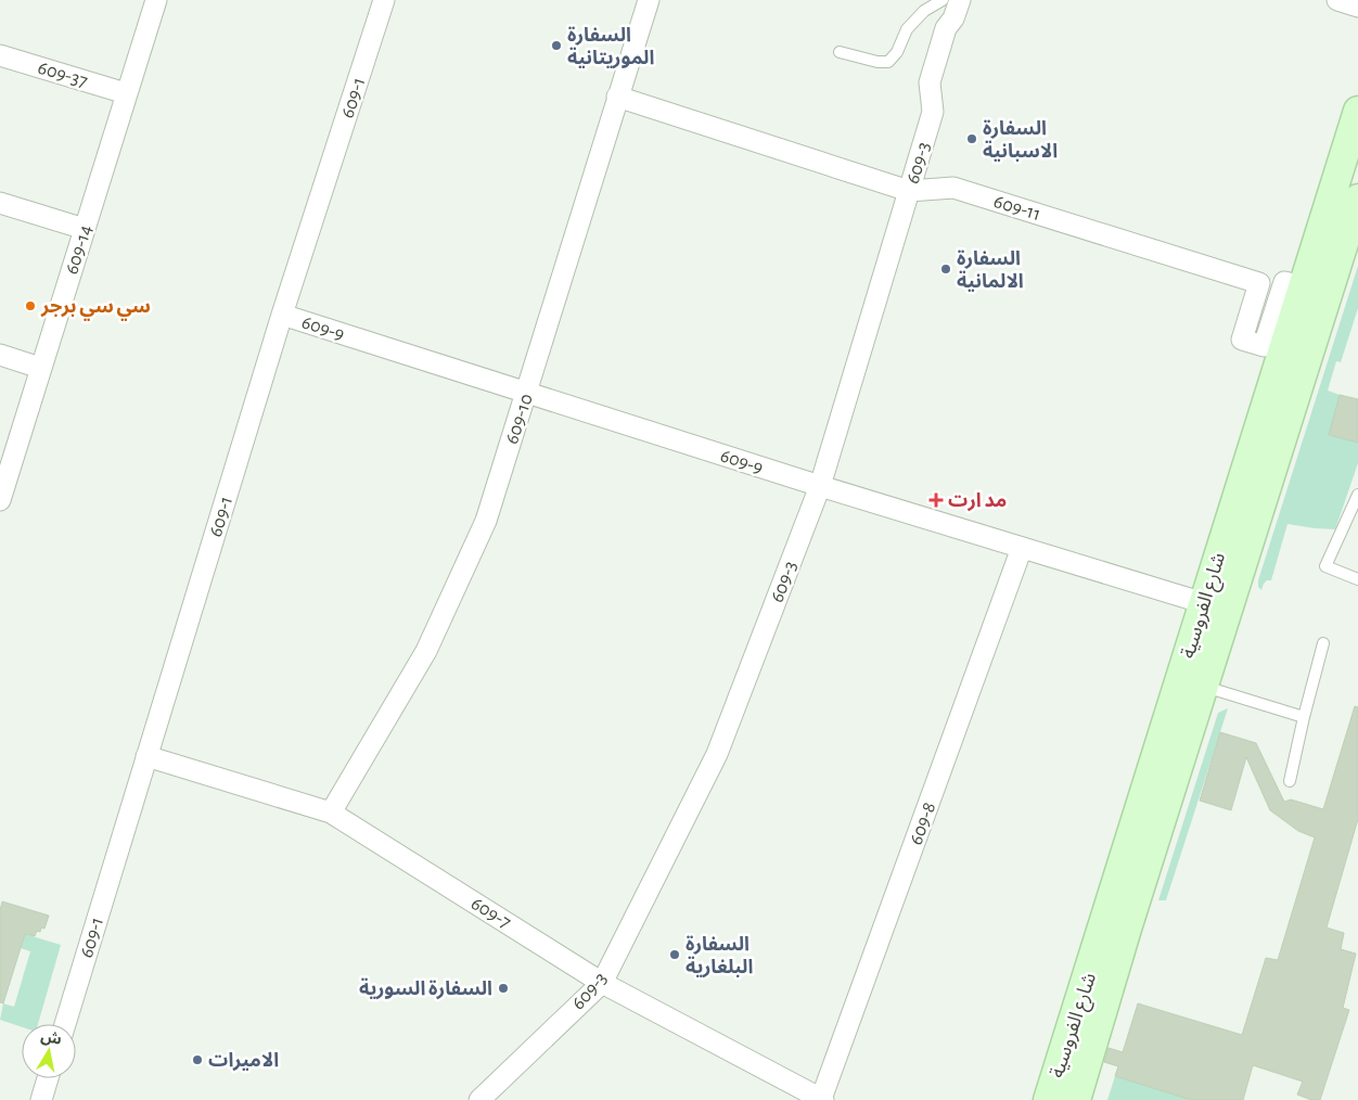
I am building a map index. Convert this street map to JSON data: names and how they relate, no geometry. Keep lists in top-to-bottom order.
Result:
{
  "streets": {
    "street": [
      "609-37",
      "609-1",
      "609-3",
      "609-11",
      "609-14",
      "609-9",
      "609-10",
      "شارع الفروسية",
      "609-8",
      "609-7"
    ]
  },
  "crossings": [
    ["609-37", "609-14"],
    ["609-1", "609-9"],
    ["609-1", "609-7"],
    ["609-3", "609-11"],
    ["609-3", "609-9"],
    ["609-3", "609-7"],
    ["609-11", "609-10"],
    ["609-11", "شارع الفروسية"],
    ["609-9", "609-10"],
    ["609-9", "شارع الفروسية"],
    ["609-9", "609-8"],
    ["609-10", "609-7"],
    ["609-8", "609-7"]
  ],
  "places": {
    "other": [
      "السفارة الموريتانية",
      "السفارة الاسبانية",
      "السفارة الالمانية",
      "سي سي برجر",
      "السفارة البلغارية",
      "السفارة السورية",
      "الاميرات"
    ],
    "health": ["مد ارت"]
  },
  "north": "top"
}
